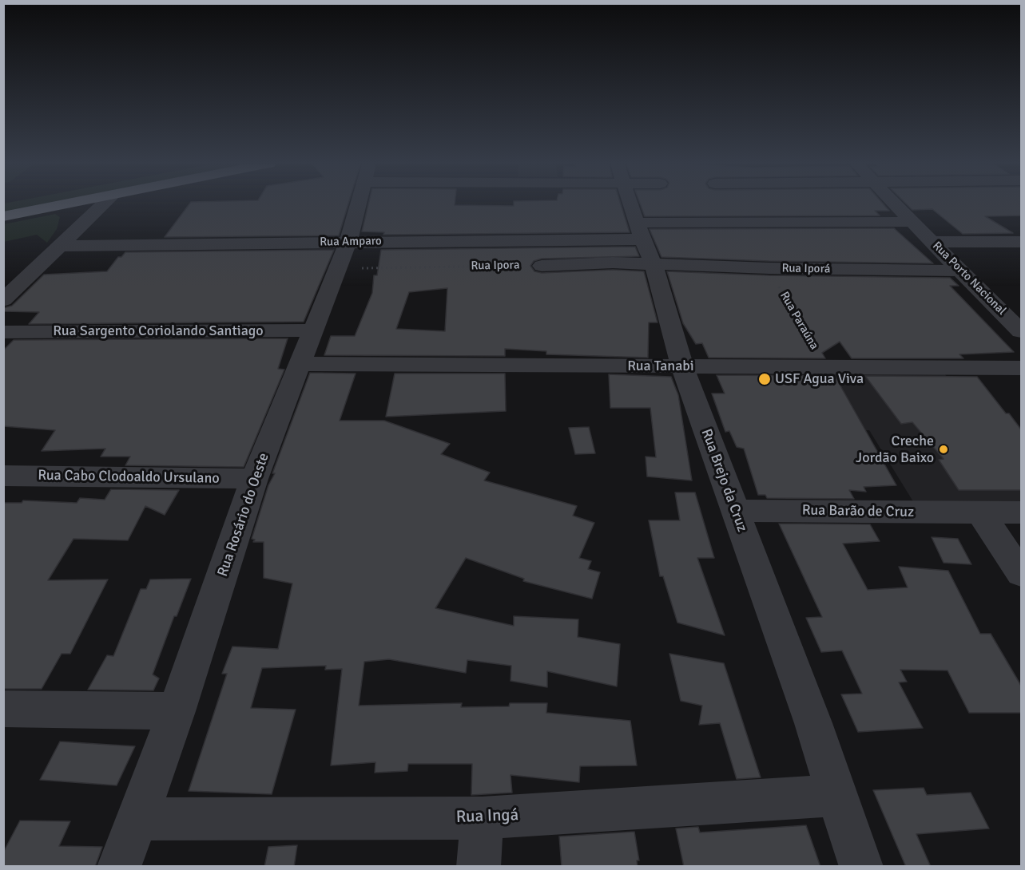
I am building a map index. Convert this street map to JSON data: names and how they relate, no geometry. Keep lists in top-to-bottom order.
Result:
{
  "streets": {
    "street": [
      "Rua Amparo",
      "Rua Iporá",
      "Rua Porto Nacional",
      "Rua Sargento Coriolando Santiago",
      "Rua Tanabi",
      "Rua Cabo Clodoaldo Ursulano",
      "Rua Brejo da Cruz",
      "Rua Barão de Cruz",
      "Rua Rosário do Oeste",
      "Rua Ingá"
    ],
    "path": ["Rua Ipora", "Rua Paraúna"]
  },
  "crossings": [
    ["Rua Amparo", "Rua Porto Nacional"],
    ["Rua Amparo", "Rua Brejo da Cruz"],
    ["Rua Amparo", "Rua Rosário do Oeste"],
    ["Rua Ipora", "Rua Rosário do Oeste"],
    ["Rua Iporá", "Rua Porto Nacional"],
    ["Rua Iporá", "Rua Paraúna"],
    ["Rua Iporá", "Rua Brejo da Cruz"],
    ["Rua Paraúna", "Rua Tanabi"],
    ["Rua Sargento Coriolando Santiago", "Rua Rosário do Oeste"],
    ["Rua Tanabi", "Rua Brejo da Cruz"],
    ["Rua Tanabi", "Rua Rosário do Oeste"],
    ["Rua Cabo Clodoaldo Ursulano", "Rua Rosário do Oeste"],
    ["Rua Brejo da Cruz", "Rua Barão de Cruz"],
    ["Rua Brejo da Cruz", "Rua Ingá"],
    ["Rua Rosário do Oeste", "Rua Ingá"]
  ],
  "places": ["USF Agua Viva", "Creche Jordão Baixo"]
}
